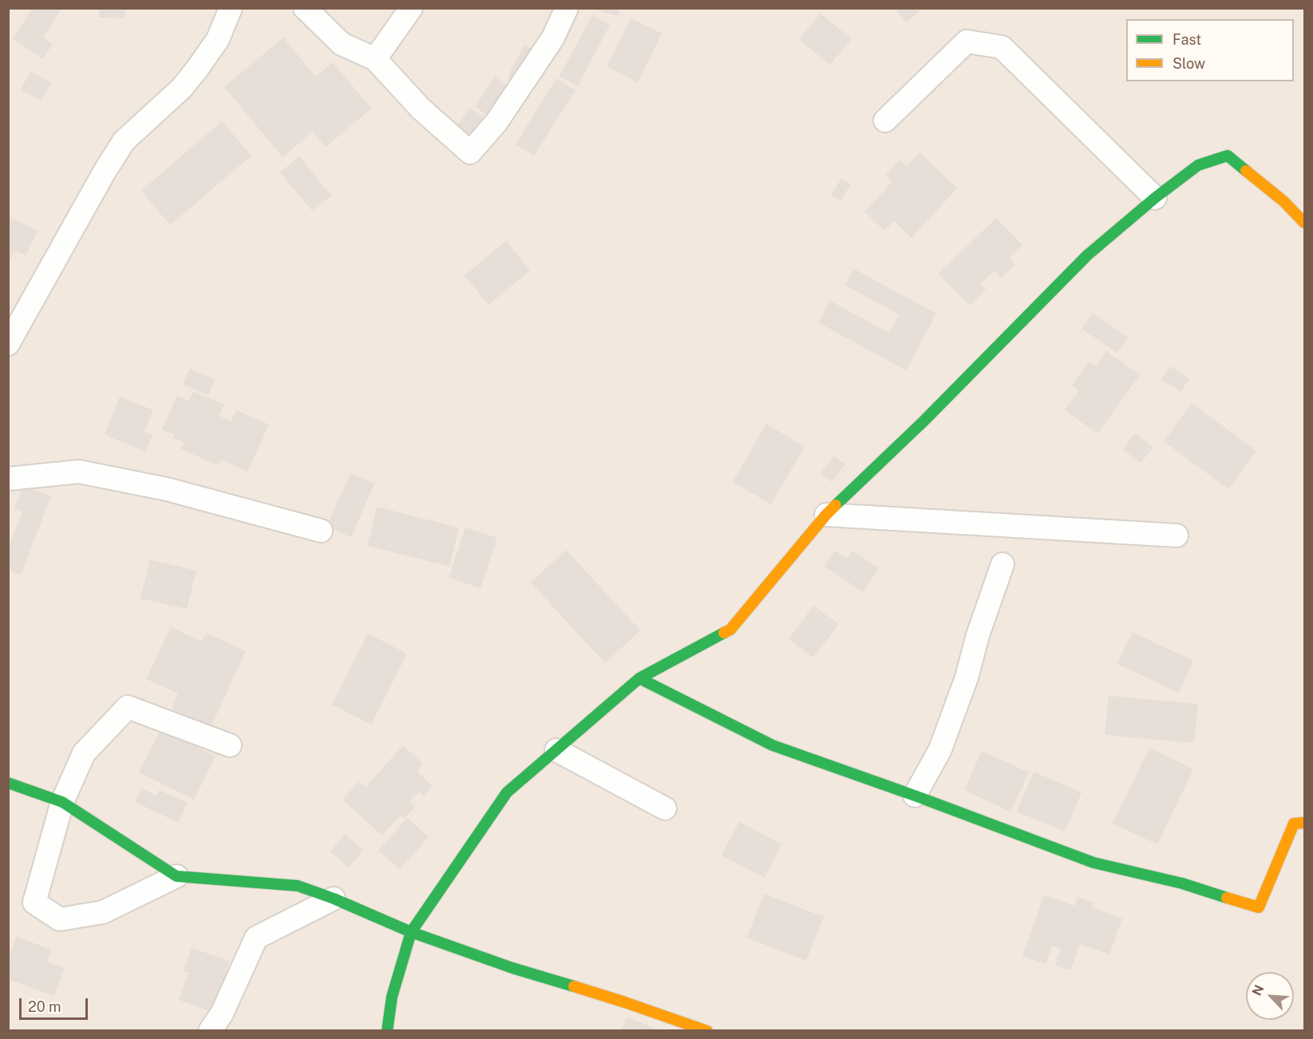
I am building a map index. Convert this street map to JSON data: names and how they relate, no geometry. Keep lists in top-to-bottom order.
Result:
{
  "legend": ["Fast", "Slow"],
  "scale_bar": "20 m",
  "north": "top left"
}
